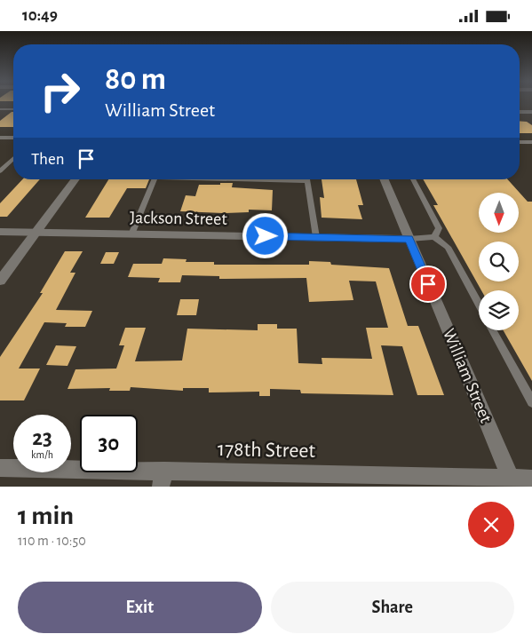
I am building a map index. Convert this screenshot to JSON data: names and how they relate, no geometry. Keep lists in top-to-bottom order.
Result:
{
  "streets": {
    "street": ["Jackson Street", "William Street", "178th Street"]
  },
  "crossings": [
    ["Jackson Street", "William Street"],
    ["William Street", "178th Street"]
  ],
  "north": "bottom",
  "page": {
    "status": "10:49",
    "turn": ["80 m", "William Street"],
    "then": "Then",
    "speed": "23 km/h",
    "limit": "30",
    "heading": ["1 min", "110 m · 10:50"],
    "buttons": ["Exit", "Share"]
  }
}
